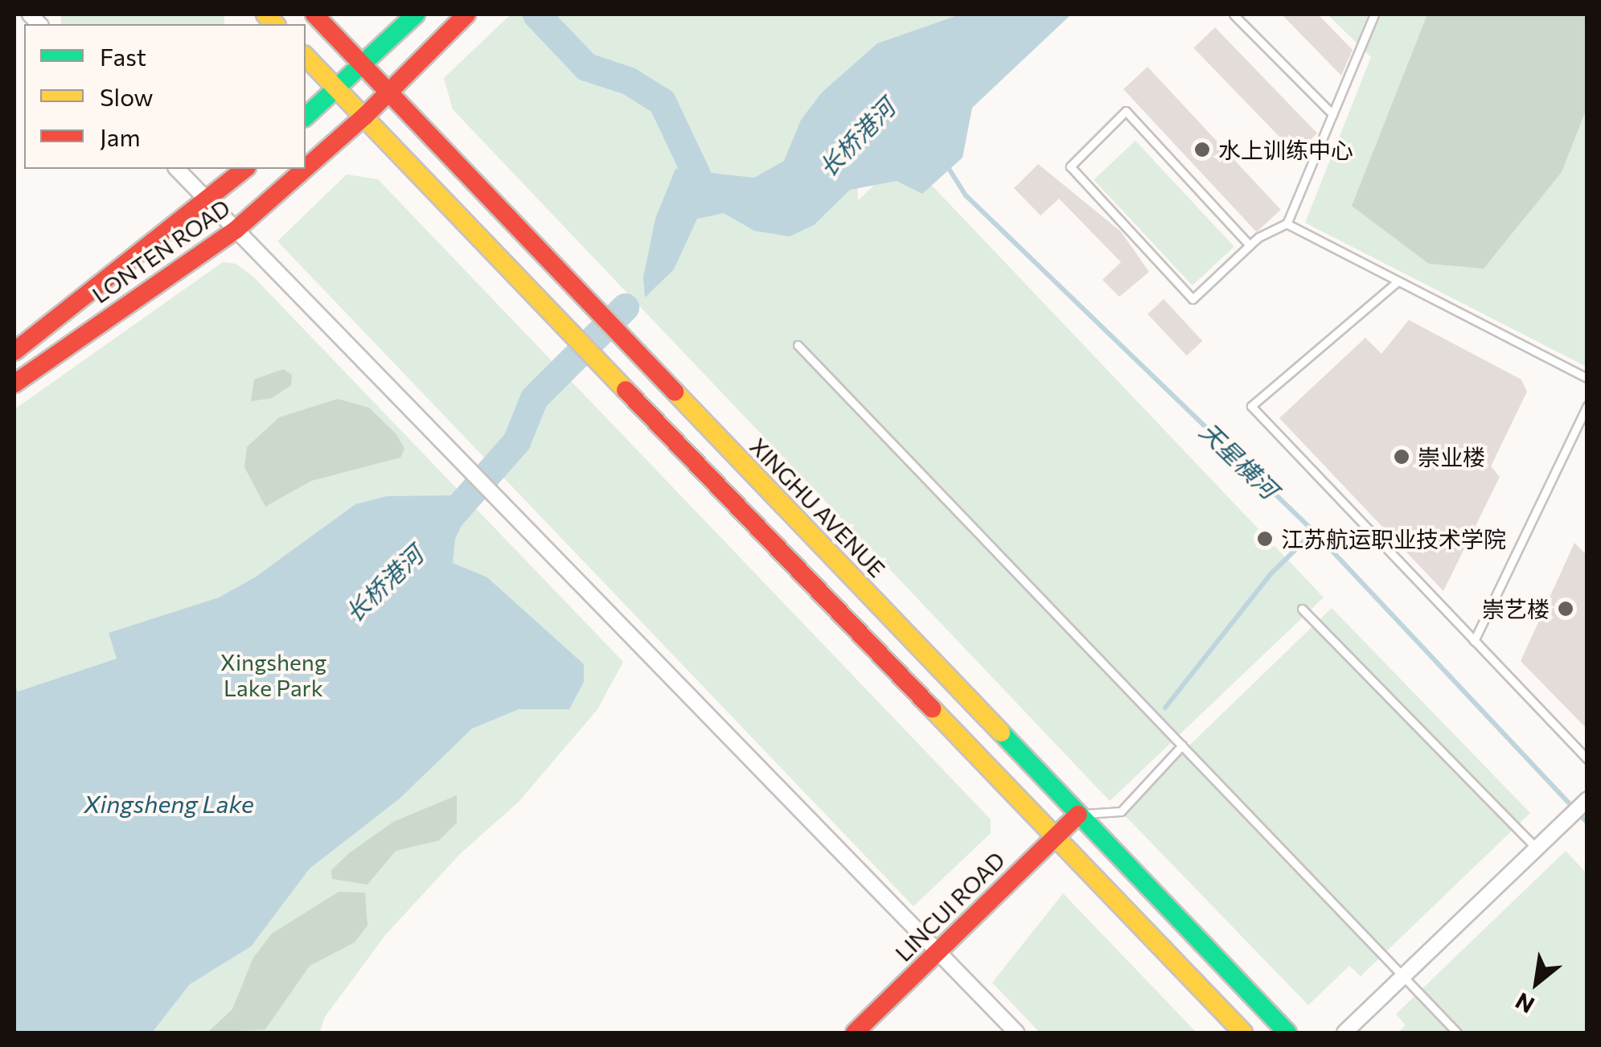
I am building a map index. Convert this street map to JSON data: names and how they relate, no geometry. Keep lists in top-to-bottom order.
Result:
{
  "streets": {
    "main road": ["LONTEN ROAD", "XINGHU AVENUE", "LINCUI ROAD"]
  },
  "crossings": [
    ["LONTEN ROAD", "XINGHU AVENUE"],
    ["XINGHU AVENUE", "LINCUI ROAD"]
  ],
  "water": ["长桥港河", "天星横河", "Xingsheng Lake"],
  "parks": ["Xingsheng Lake Park"],
  "places": [
    "水上训练中心",
    "崇业楼",
    "江苏航运职业技术学院",
    "崇艺楼"
  ],
  "legend": ["Fast", "Slow", "Jam"],
  "north": "bottom left"
}
